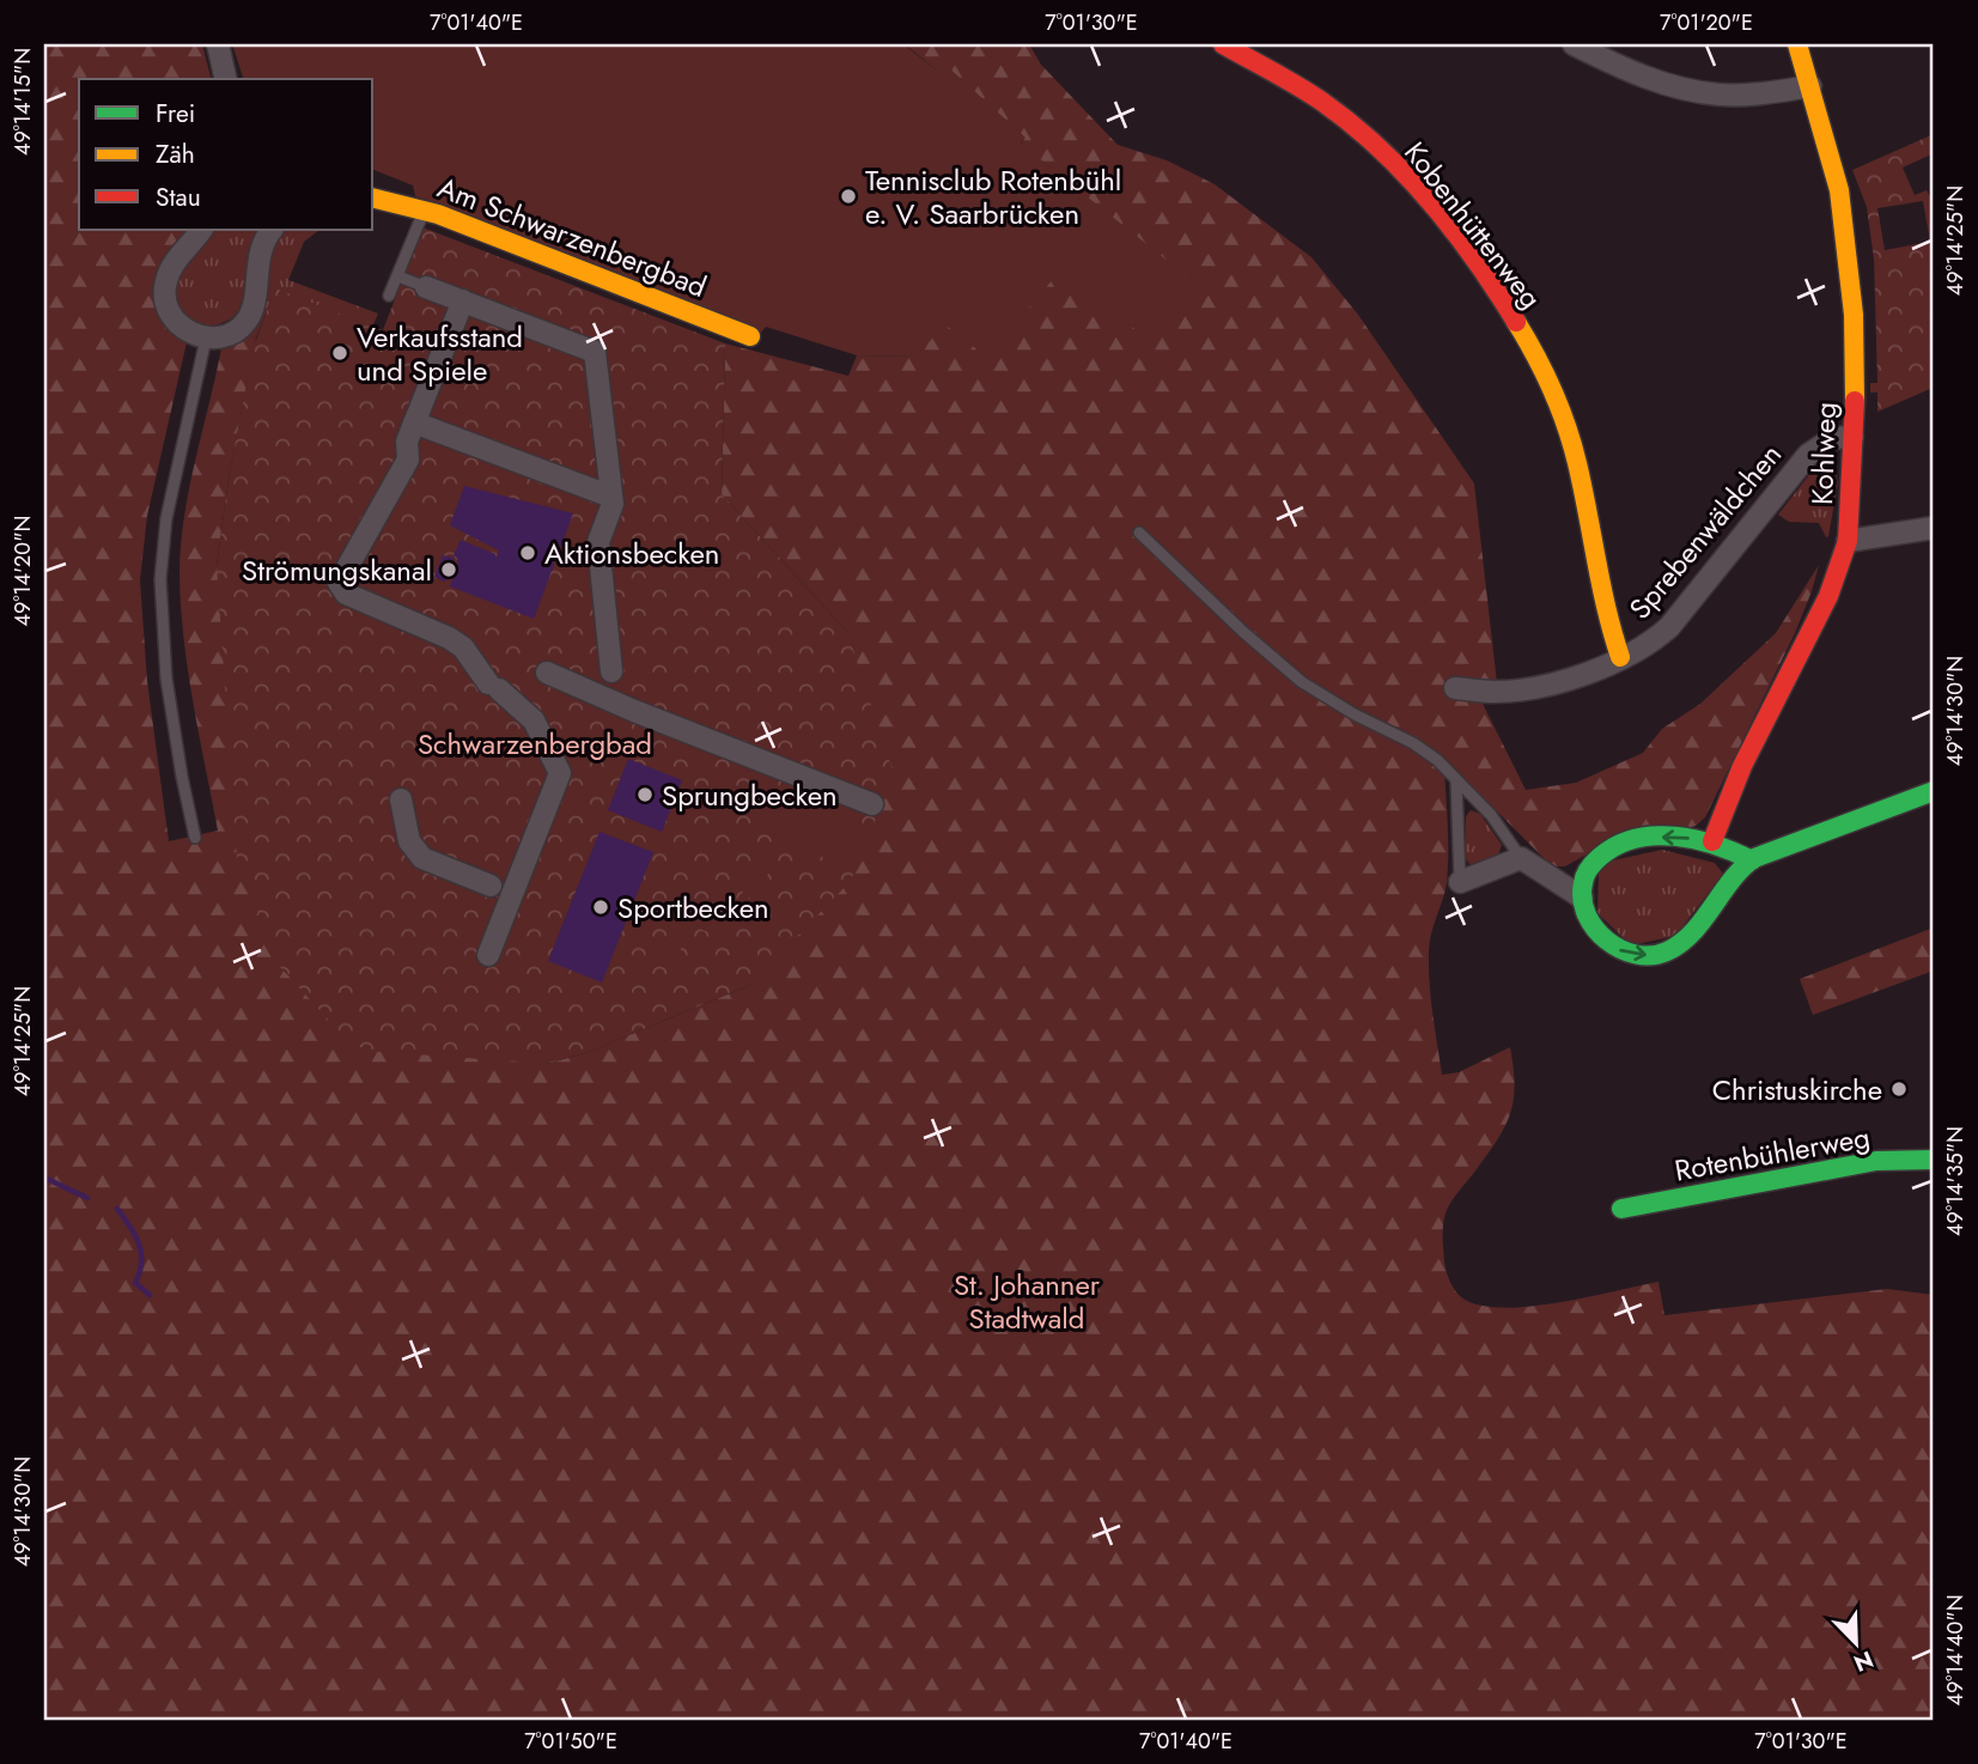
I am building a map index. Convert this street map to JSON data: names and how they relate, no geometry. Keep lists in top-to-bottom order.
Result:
{
  "streets": {
    "street": [
      "Kobenhüttenweg",
      "Am Schwarzenbergbad",
      "Kohlweg",
      "Sprebenwäldchen",
      "Rotenbühlerweg"
    ]
  },
  "crossings": [
    ["Kobenhüttenweg", "Sprebenwäldchen"],
    ["Kohlweg", "Sprebenwäldchen"]
  ],
  "parks": ["Schwarzenbergbad", "St. Johanner Stadtwald"],
  "places": [
    "Tennisclub Rotenbühl e. V. Saarbrücken",
    "Verkaufsstand und Spiele",
    "Aktionsbecken",
    "Strömungskanal",
    "Sprungbecken",
    "Sportbecken",
    "Christuskirche"
  ],
  "legend": ["Frei", "Zäh", "Stau"],
  "north": "bottom right",
  "coordinates": [
    "7°01'40\"E",
    "7°01'30\"E",
    "7°01'20\"E",
    "49°14'15\"N",
    "49°14'25\"N",
    "49°14'20\"N",
    "49°14'30\"N",
    "49°14'35\"N",
    "49°14'40\"N",
    "7°01'50\"E"
  ]
}
